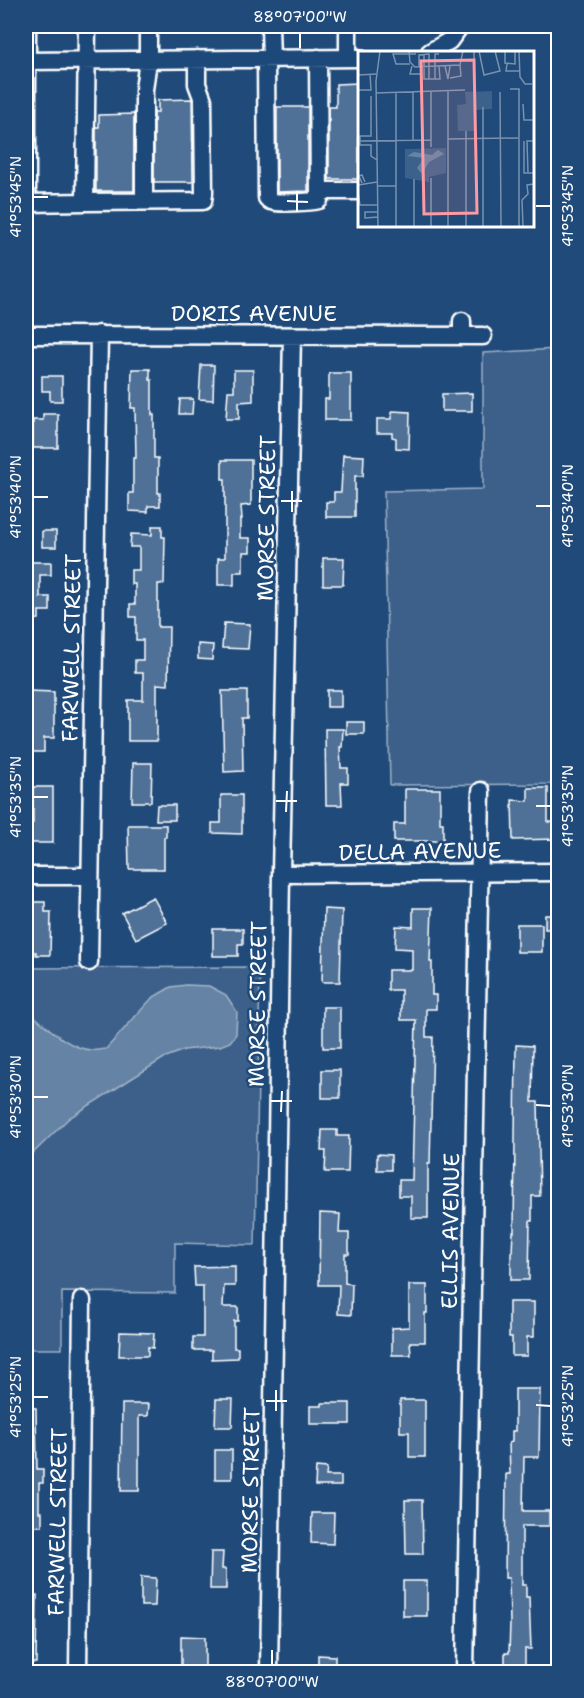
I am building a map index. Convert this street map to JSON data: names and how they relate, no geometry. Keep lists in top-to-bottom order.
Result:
{
  "streets": {
    "street": [
      "DORIS AVENUE",
      "MORSE STREET",
      "FARWELL STREET",
      "DELLA AVENUE",
      "ELLIS AVENUE"
    ]
  },
  "crossings": [
    ["DORIS AVENUE", "MORSE STREET"],
    ["DORIS AVENUE", "FARWELL STREET"],
    ["MORSE STREET", "DELLA AVENUE"],
    ["DELLA AVENUE", "ELLIS AVENUE"]
  ],
  "coordinates": [
    "88°07'00\"W",
    "41°53'45\"N",
    "41°53'40\"N",
    "41°53'35\"N",
    "41°53'30\"N",
    "41°53'25\"N"
  ]
}
